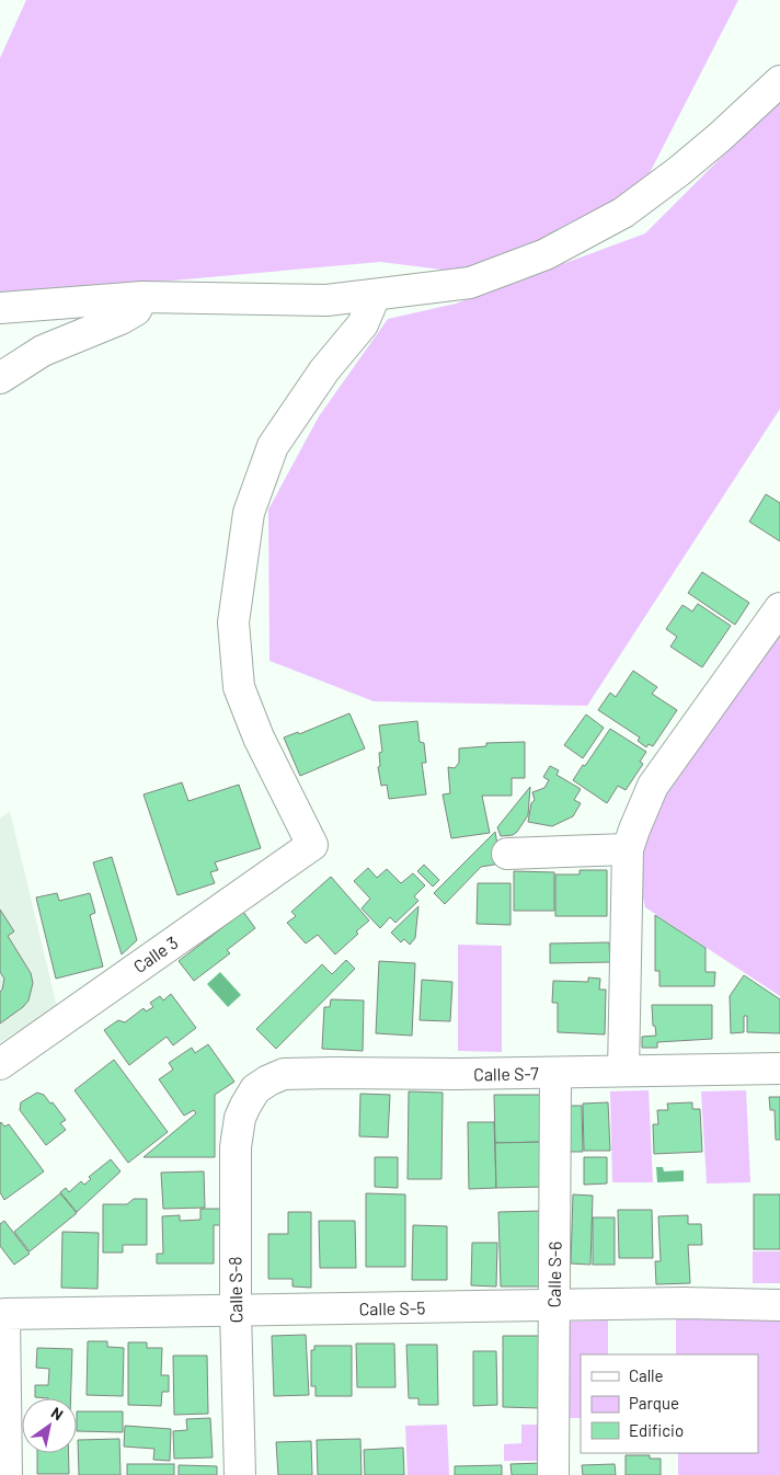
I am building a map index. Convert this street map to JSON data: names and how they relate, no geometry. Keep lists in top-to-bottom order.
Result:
{
  "streets": {
    "street": [
      "Calle 3",
      "Calle S-7",
      "Calle S-6",
      "Calle S-8",
      "Calle S-5"
    ]
  },
  "crossings": [
    ["Calle S-7", "Calle S-6"],
    ["Calle S-7", "Calle S-8"],
    ["Calle S-6", "Calle S-5"],
    ["Calle S-8", "Calle S-5"]
  ],
  "legend": ["Calle", "Parque", "Edificio"],
  "north": "top right"
}
